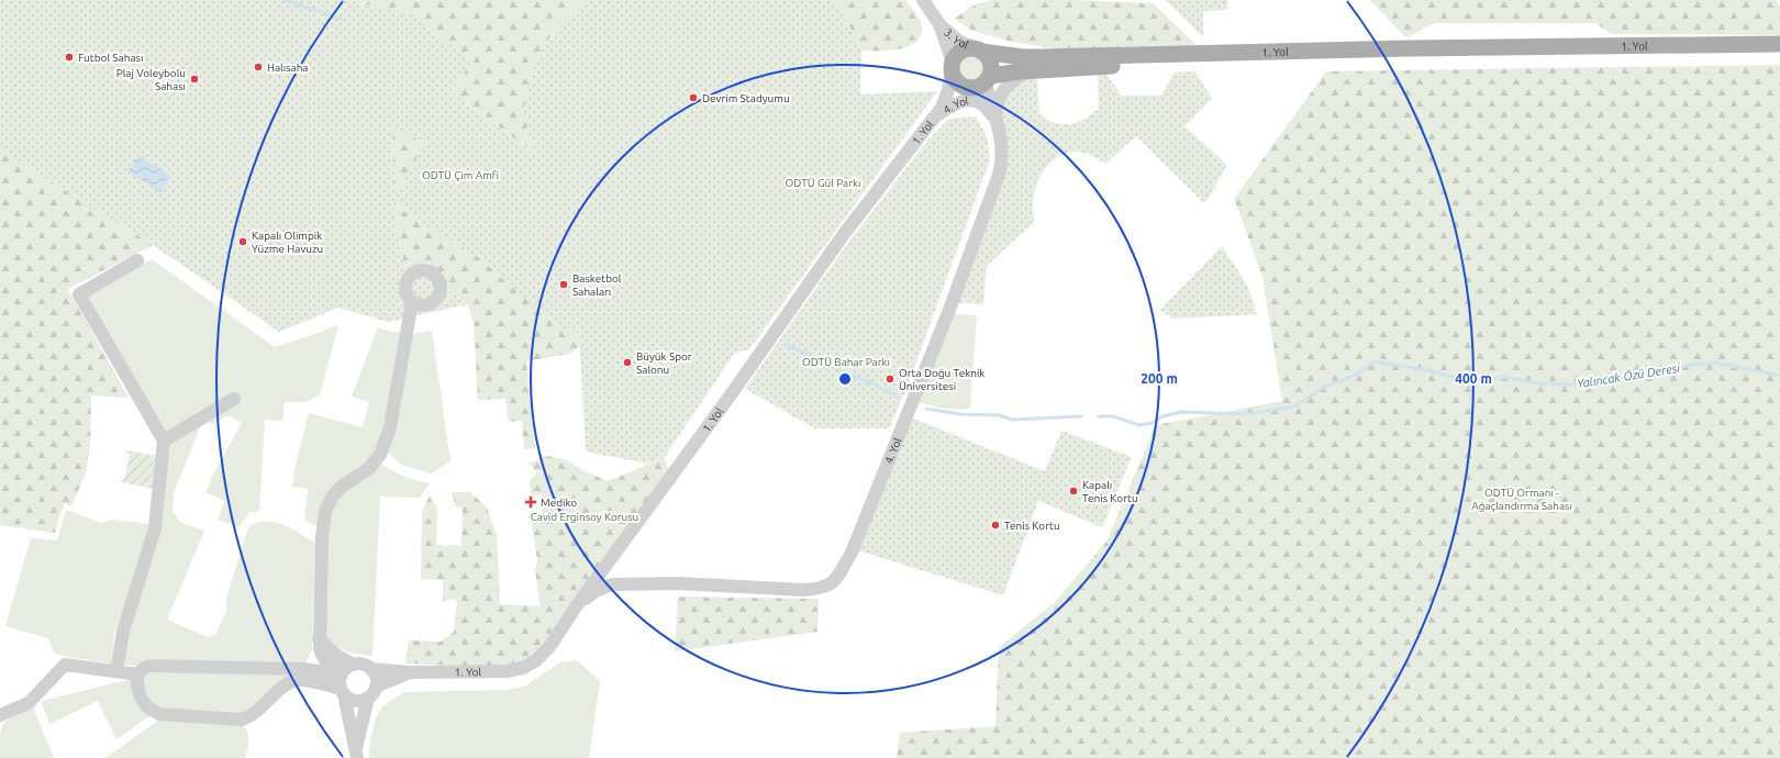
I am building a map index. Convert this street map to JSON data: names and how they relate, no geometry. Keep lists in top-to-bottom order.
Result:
{
  "streets": {
    "main road": ["1. Yol"],
    "street": ["3. Yol", "4. Yol"]
  },
  "crossings": [
    ["3. Yol", "1. Yol"],
    ["3. Yol", "4. Yol"],
    ["1. Yol", "4. Yol"]
  ],
  "water": ["Yalıncak Özü Deresi"],
  "parks": [
    "ODTÜ Çim Amfi",
    "ODTÜ Gül Parkı",
    "ODTÜ Bahar Parkı",
    "ODTÜ Ormanı - Ağaçlandırma Sahası",
    "Cavid Erginsoy Korusu"
  ],
  "places": {
    "other": [
      "Futbol Sahası",
      "Halısaha",
      "Plaj Voleybolu Sahası",
      "Devrim Stadyumu",
      "Kapalı Olimpik Yüzme Havuzu",
      "Basketbol Sahaları",
      "Büyük Spor Salonu",
      "Orta Doğu Teknik Üniversitesi",
      "Kapalı Tenis Kortu",
      "Tenis Kortu"
    ],
    "health": ["Mediko"]
  },
  "rings": ["200 m", "400 m"]
}
